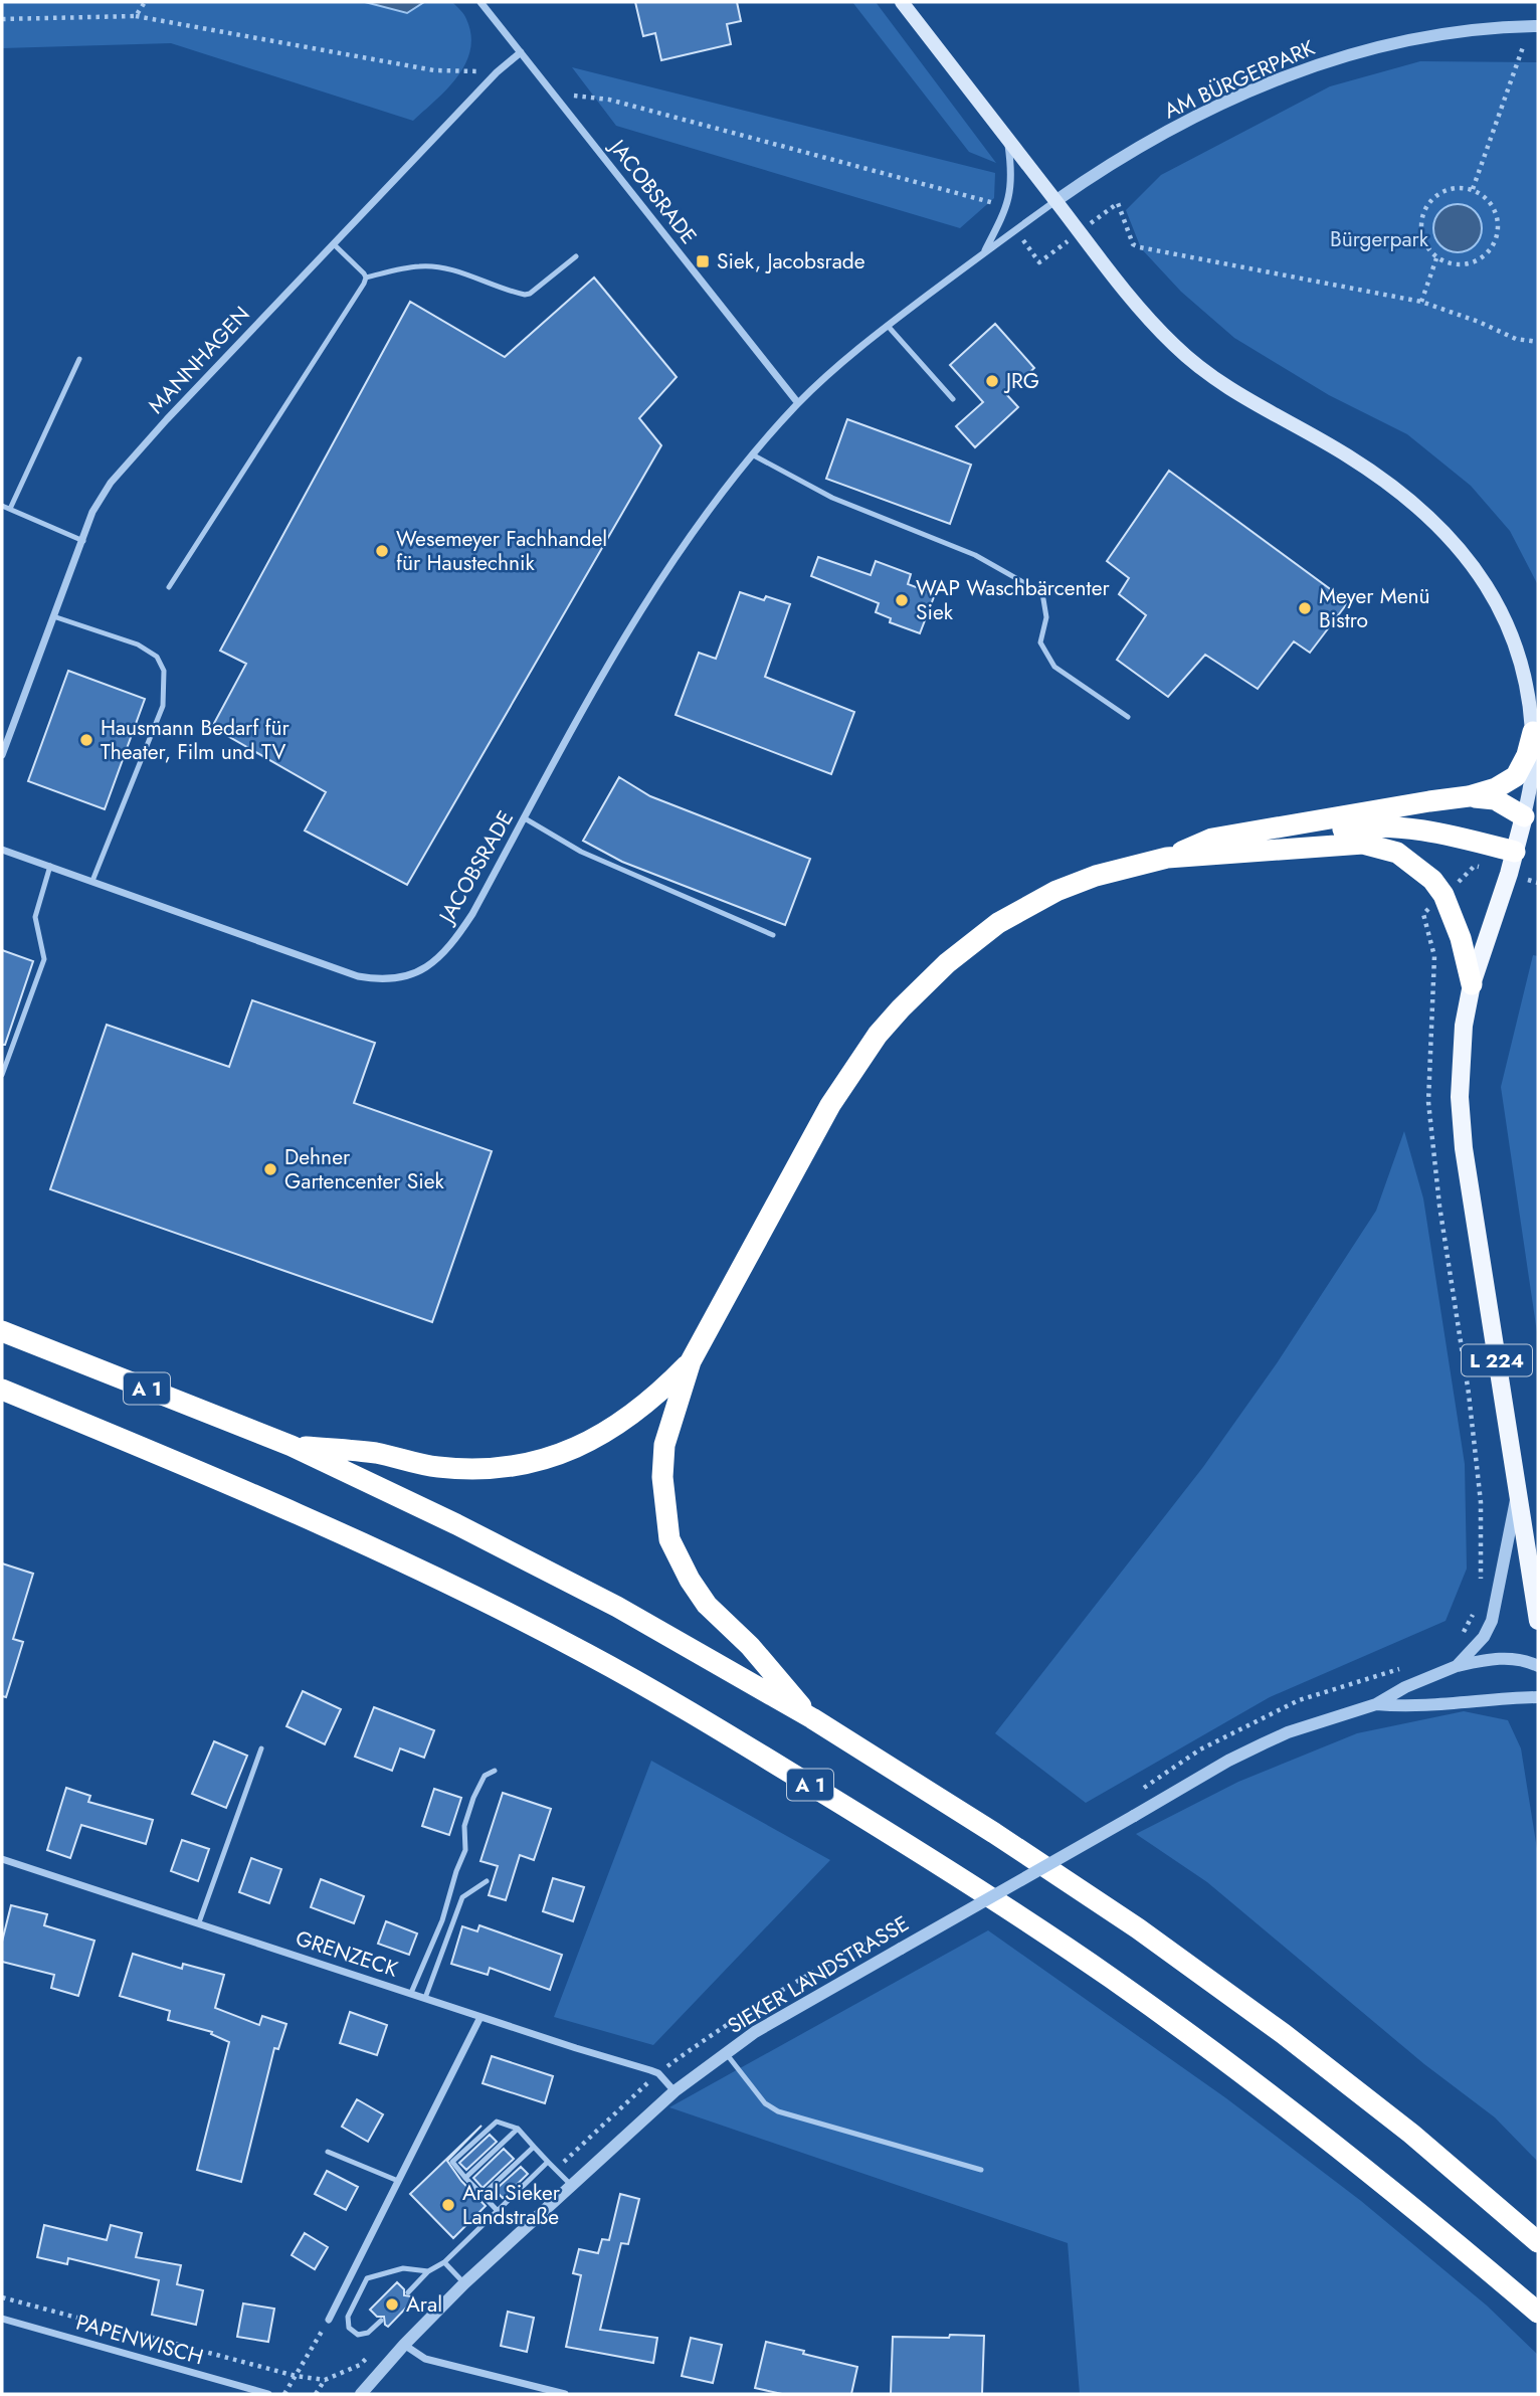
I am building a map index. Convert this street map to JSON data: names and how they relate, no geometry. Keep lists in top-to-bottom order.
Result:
{
  "streets": {
    "highway": ["A 1"],
    "main road": ["L 224"],
    "street": [
      "AM BÜRGERPARK",
      "JACOBSRADE",
      "MANNHAGEN",
      "GRENZECK",
      "SIEKER LANDSTRASSE",
      "PAPENWISCH"
    ]
  },
  "crossings": [
    ["AM BÜRGERPARK", "JACOBSRADE"],
    ["AM BÜRGERPARK", "L 224"],
    ["JACOBSRADE", "MANNHAGEN"],
    ["JACOBSRADE", "L 224"],
    ["L 224", "SIEKER LANDSTRASSE"]
  ],
  "parks": ["Bürgerpark"],
  "places": {
    "transit": ["Siek, Jacobsrade"],
    "other": [
      "JRG",
      "Wesemeyer Fachhandel für Haustechnik",
      "WAP Waschbärcenter Siek",
      "Meyer Menü Bistro",
      "Hausmann Bedarf für Theater, Film und TV",
      "Dehner Gartencenter Siek",
      "Aral Sieker Landstraße",
      "Aral"
    ]
  }
}
